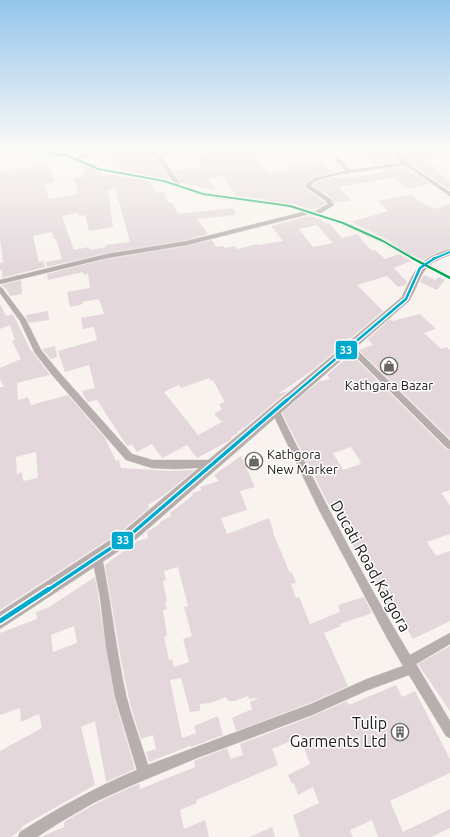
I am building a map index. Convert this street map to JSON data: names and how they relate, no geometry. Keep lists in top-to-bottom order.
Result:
{
  "streets": {
    "street": ["Ducati Road,Katgora"]
  },
  "places": {
    "shop": ["Kathgara Bazar", "Kathgora New Marker"],
    "building": ["Tulip Garments Ltd"]
  },
  "lines": ["transit line 33"]
}
